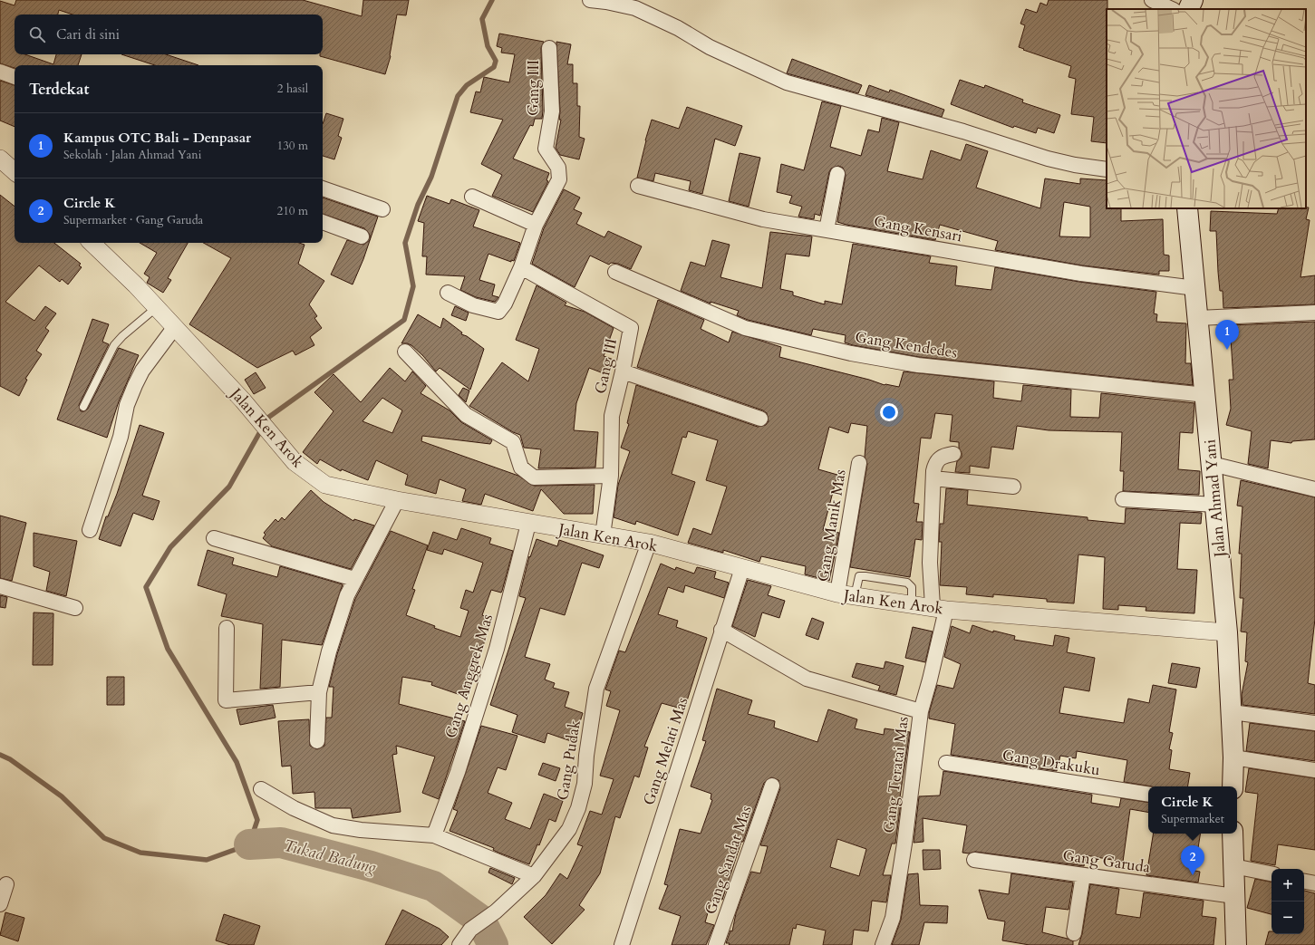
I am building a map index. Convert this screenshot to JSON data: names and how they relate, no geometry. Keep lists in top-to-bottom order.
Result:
{
  "streets": {
    "main road": ["Jalan Ahmad Yani"],
    "street": [
      "Gang III",
      "Gang Kensari",
      "Gang Kendedes",
      "Jalan Ken Arok",
      "Gang Manik Mas",
      "Gang Anggrek Mas",
      "Gang Melati Mas",
      "Gang Pudak",
      "Gang Drakuku",
      "Gang Teratai Mas",
      "Gang Sandat Mas",
      "Gang Garuda"
    ]
  },
  "crossings": [
    ["Gang III", "Jalan Ken Arok"],
    ["Gang Kensari", "Jalan Ahmad Yani"],
    ["Gang Kendedes", "Jalan Ahmad Yani"],
    ["Jalan Ken Arok", "Jalan Ahmad Yani"],
    ["Jalan Ken Arok", "Gang Manik Mas"],
    ["Jalan Ken Arok", "Gang Anggrek Mas"],
    ["Jalan Ken Arok", "Gang Melati Mas"],
    ["Jalan Ken Arok", "Gang Pudak"],
    ["Jalan Ken Arok", "Gang Teratai Mas"]
  ],
  "water": ["Tukad Badung"],
  "page": {
    "search": "Cari di sini",
    "heading": ["Terdekat", "2 hasil"],
    "list": [
      {
        "mark": "1",
        "name": "Kampus OTC Bali - Denpasar",
        "note": "Sekolah · Jalan Ahmad Yani",
        "value": "130 m"
      },
      {
        "mark": "2",
        "name": "Circle K",
        "note": "Supermarket · Gang Garuda",
        "value": "210 m"
      }
    ],
    "pins": ["1", "2"],
    "popup": ["Circle K", "Supermarket"],
    "map_buttons": ["+", "−"]
  }
}
